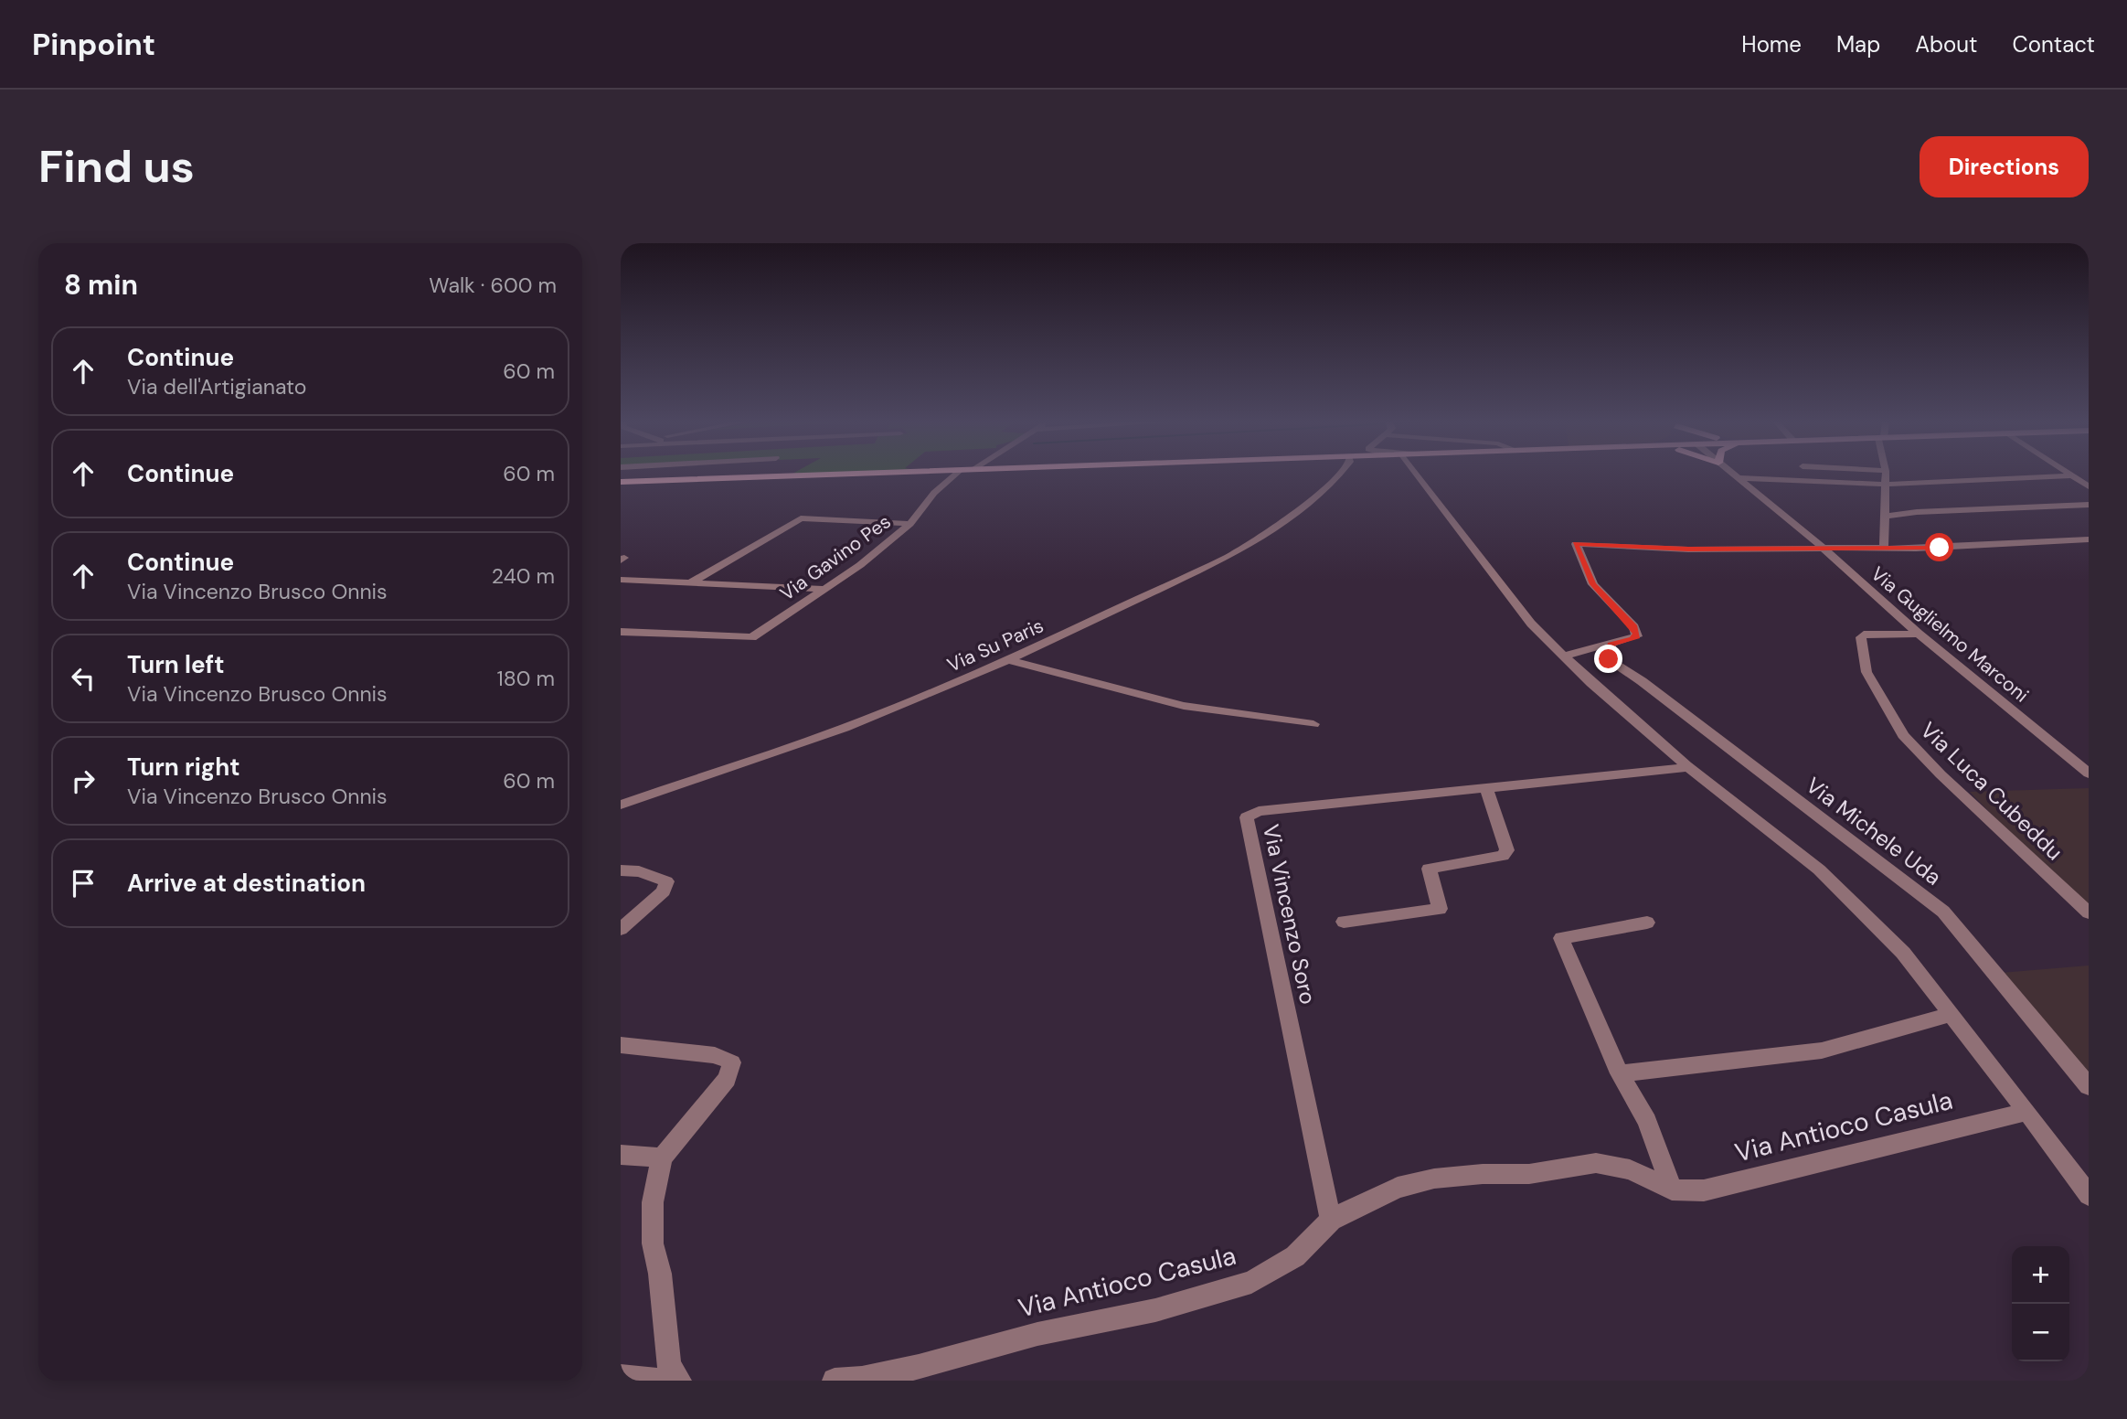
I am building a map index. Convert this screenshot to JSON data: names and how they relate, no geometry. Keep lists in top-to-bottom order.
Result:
{
  "streets": {
    "street": [
      "Via Gavino Pes",
      "Via Guglielmo Marconi",
      "Via Su Paris",
      "Via Luca Cubeddu",
      "Via Michele Uda",
      "Via Vincenzo Soro",
      "Via Antioco Casula"
    ]
  },
  "crossings": [
    ["Via Guglielmo Marconi", "Via Luca Cubeddu"],
    ["Via Vincenzo Soro", "Via Antioco Casula"]
  ],
  "page": {
    "header": "Pinpoint",
    "nav": [
      "Home",
      "Map",
      "About",
      "Contact"
    ],
    "buttons": "Directions",
    "title": "Find us",
    "heading": ["8 min", "Walk · 600 m"],
    "list": [
      ["Continue", "Via dell'Artigianato", "60 m"],
      ["Continue", "60 m"],
      ["Continue", "Via Vincenzo Brusco Onnis", "240 m"],
      ["Turn left", "Via Vincenzo Brusco Onnis", "180 m"],
      ["Turn right", "Via Vincenzo Brusco Onnis", "60 m"],
      "Arrive at destination"
    ],
    "map_buttons": ["+", "−"]
  }
}
